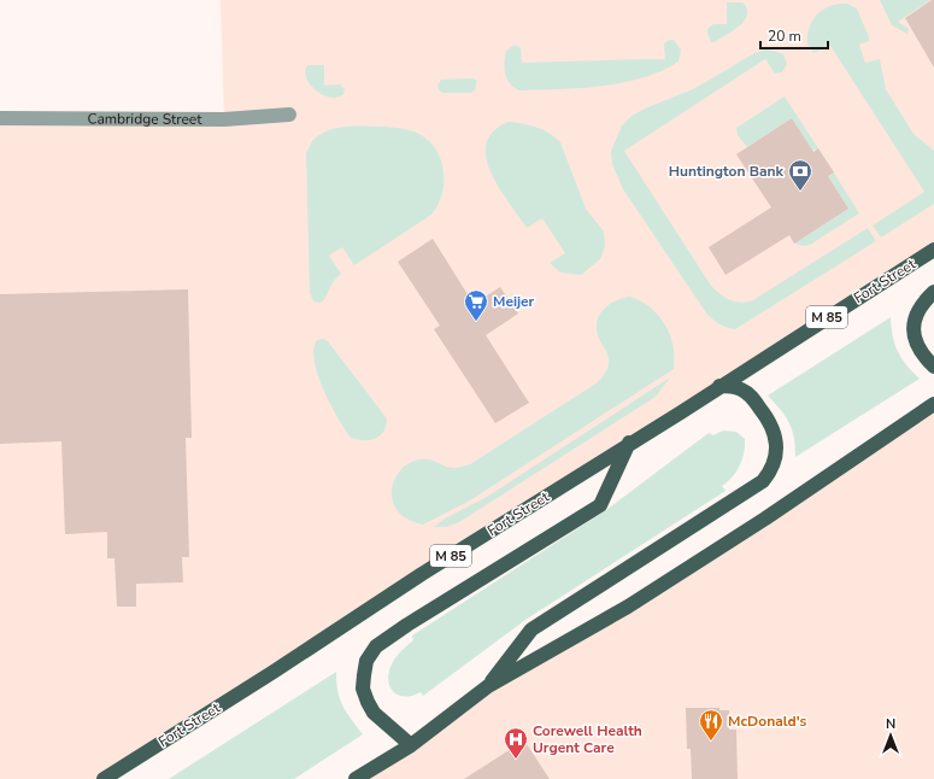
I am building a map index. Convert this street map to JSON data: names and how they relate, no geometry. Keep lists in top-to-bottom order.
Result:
{
  "streets": {
    "main road": ["Fort Street", "M 85"],
    "street": ["Cambridge Street"]
  },
  "places": {
    "bank": ["Huntington Bank"],
    "supermarket": ["Meijer"],
    "restaurant": ["McDonald's"],
    "hospital": ["Corewell Health Urgent Care"]
  },
  "scale_bar": "20 m",
  "north": "top"
}
